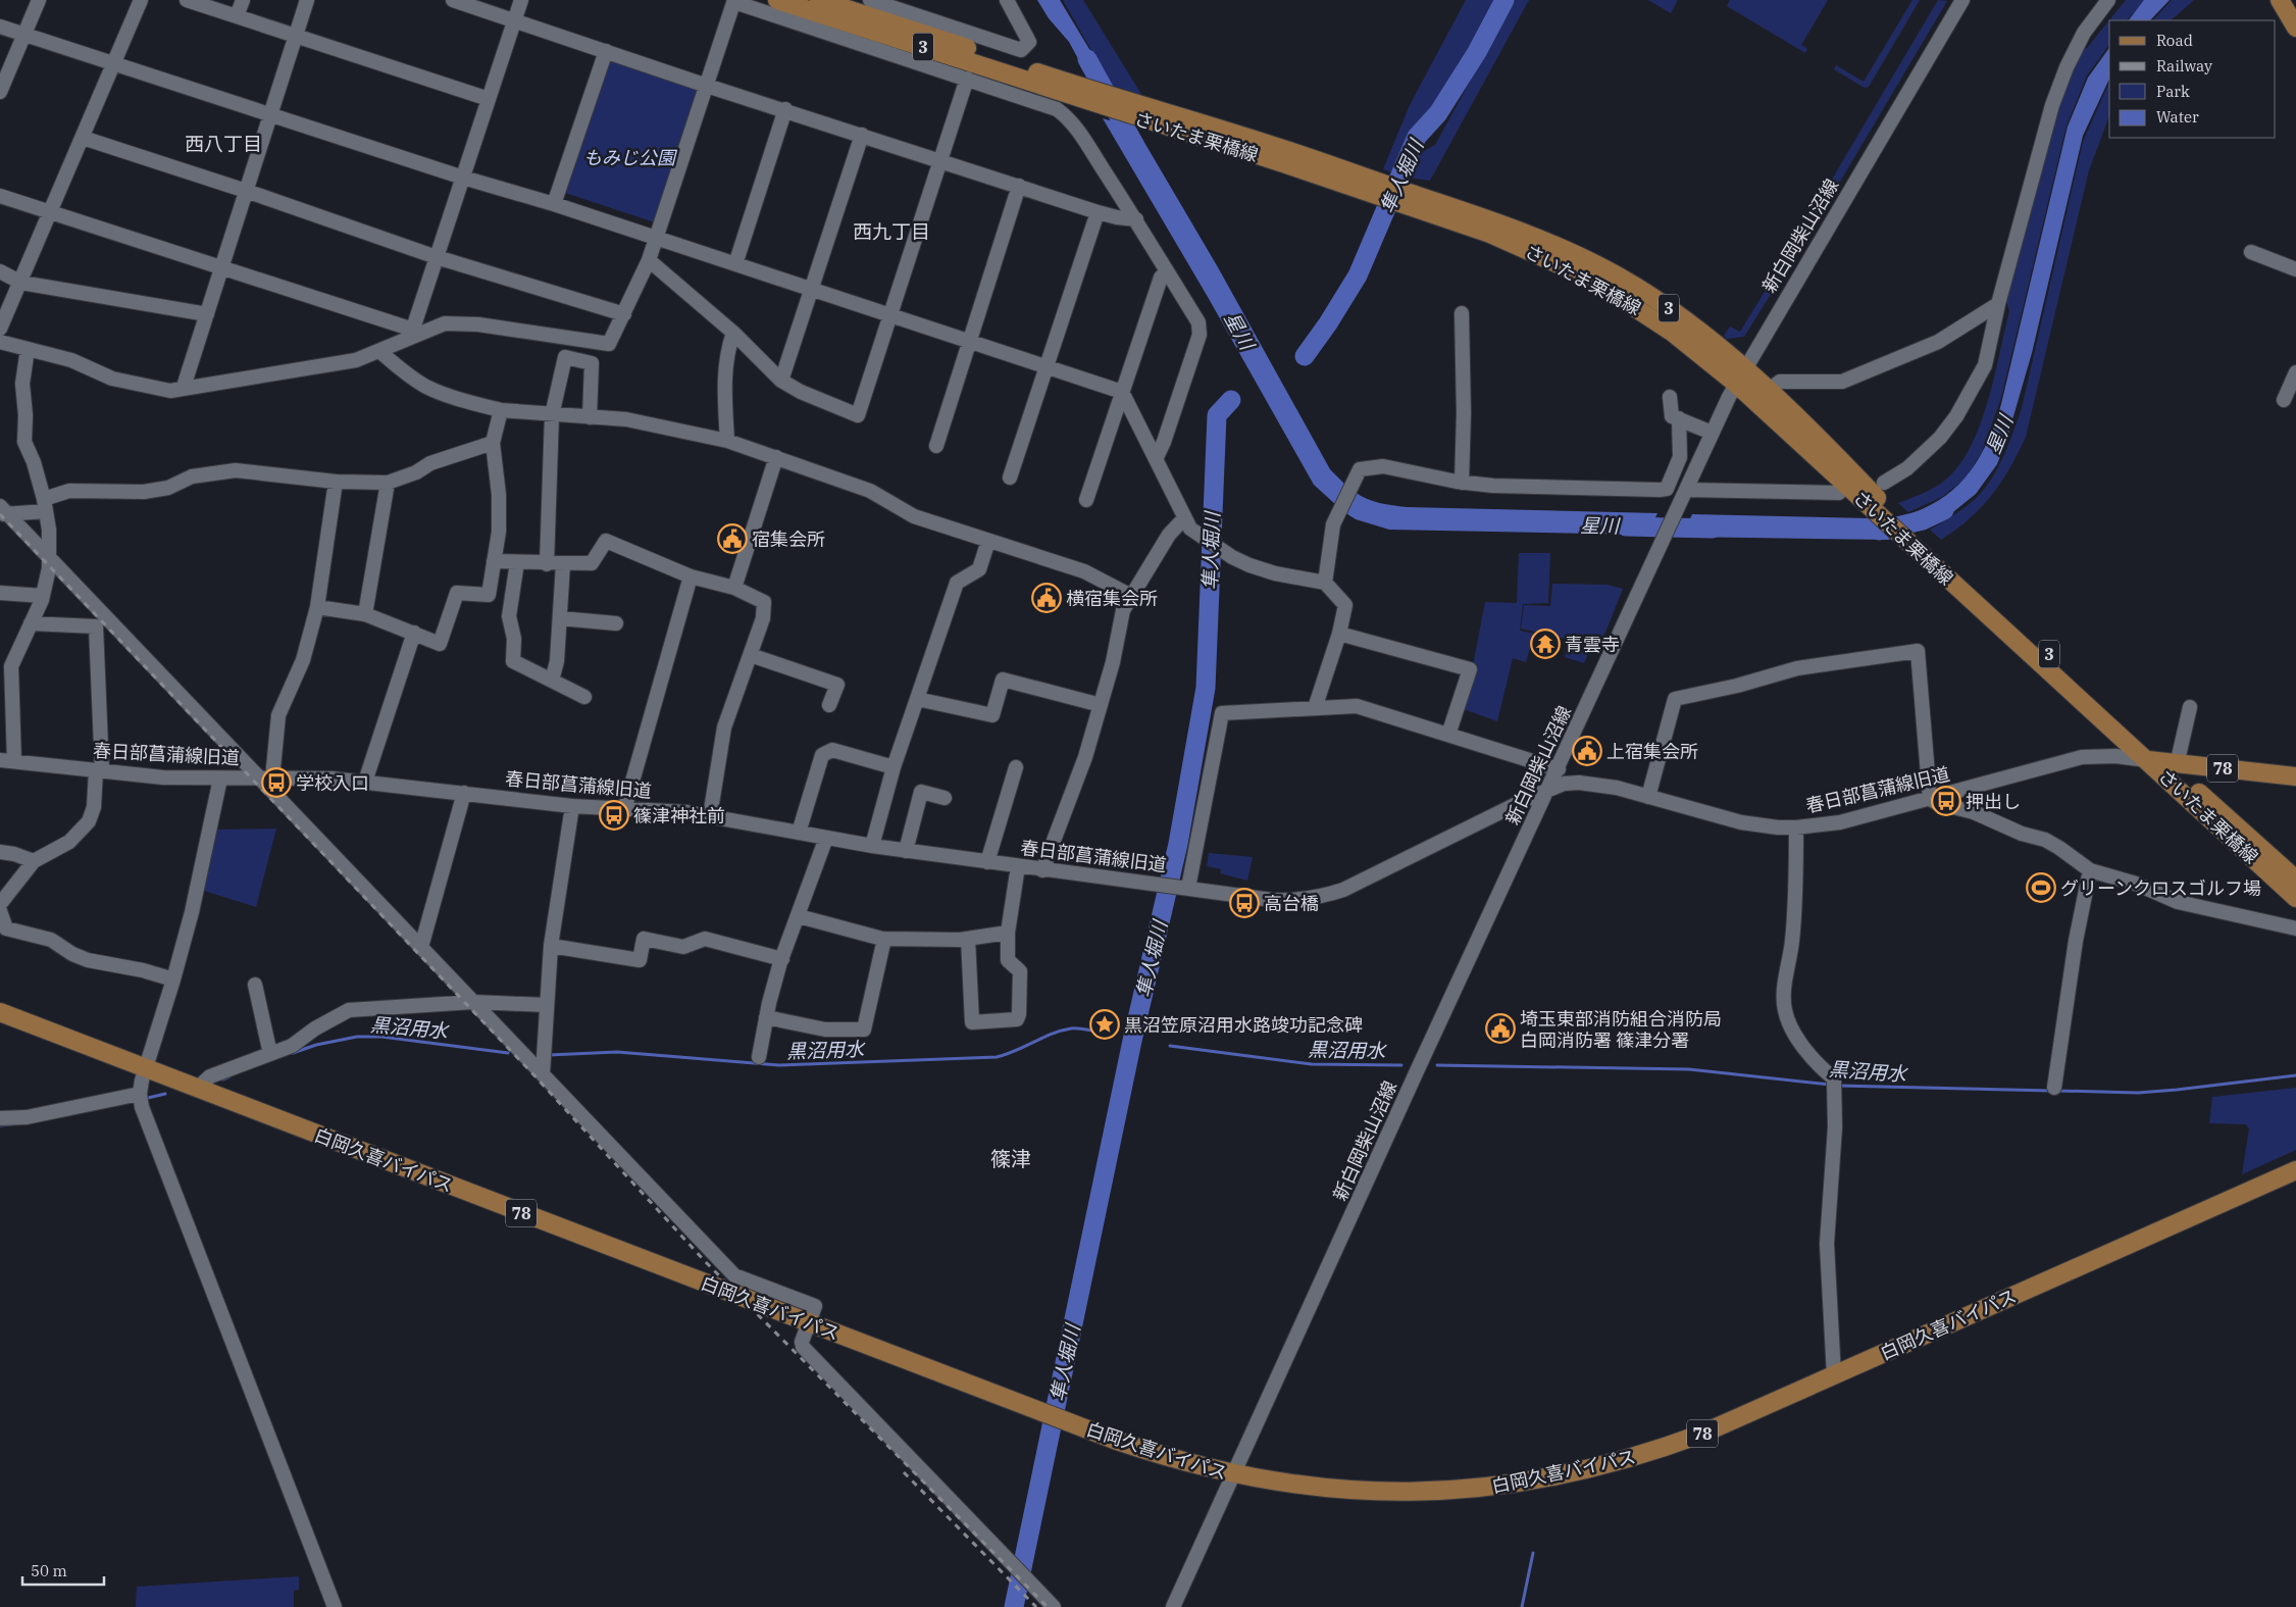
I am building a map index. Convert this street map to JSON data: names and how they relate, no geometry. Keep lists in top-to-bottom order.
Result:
{
  "streets": {
    "main road": [
      "3",
      "さいたま栗橋線",
      "78",
      "白岡久喜バイパス"
    ],
    "street": ["新白岡柴山沼線", "春日部菖蒲線旧道"]
  },
  "crossings": [
    ["さいたま栗橋線", "新白岡柴山沼線"],
    ["さいたま栗橋線", "春日部菖蒲線旧道"],
    ["さいたま栗橋線", "78"],
    ["新白岡柴山沼線", "春日部菖蒲線旧道"],
    ["新白岡柴山沼線", "白岡久喜バイパス"],
    ["春日部菖蒲線旧道", "78"]
  ],
  "districts": ["西八丁目", "西九丁目", "篠津"],
  "water": ["隼人堀川", "星川", "黒沼用水"],
  "parks": ["もみじ公園"],
  "places": {
    "public building": [
      "宿集会所",
      "横宿集会所",
      "上宿集会所",
      "埼玉東部消防組合消防局 白岡消防署 篠津分署"
    ],
    "temple": ["青雲寺"],
    "bus stop": [
      "学校入口",
      "押出し",
      "篠津神社前",
      "高台橋"
    ],
    "sports": ["グリーンクロスゴルフ場"],
    "place": ["黒沼笠原沼用水路竣功記念碑"]
  },
  "legend": [
    "Road",
    "Railway",
    "Park",
    "Water"
  ],
  "scale_bar": "50 m"
}
